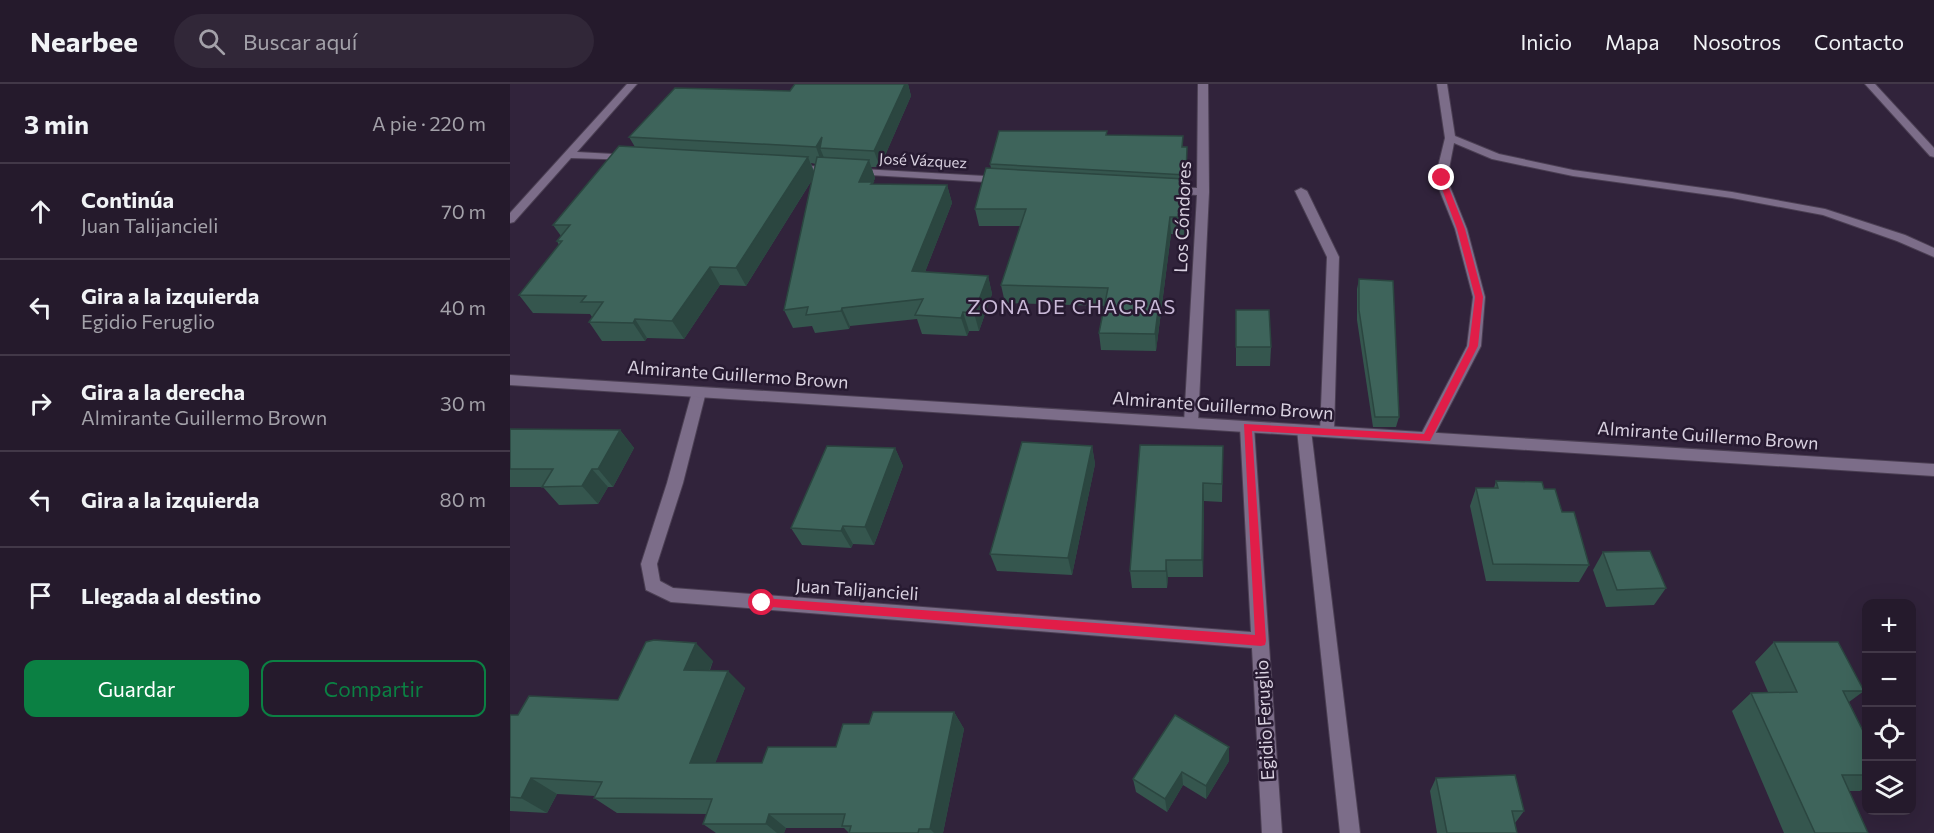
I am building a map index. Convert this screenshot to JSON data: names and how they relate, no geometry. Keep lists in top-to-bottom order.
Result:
{
  "streets": {
    "street": [
      "José Vázquez",
      "Los Cóndores",
      "Almirante Guillermo Brown",
      "Juan Talijancieli",
      "Egidio Feruglio"
    ]
  },
  "crossings": [
    ["Los Cóndores", "Almirante Guillermo Brown"],
    ["Almirante Guillermo Brown", "Juan Talijancieli"],
    ["Almirante Guillermo Brown", "Egidio Feruglio"],
    ["Juan Talijancieli", "Egidio Feruglio"]
  ],
  "districts": ["ZONA DE CHACRAS"],
  "page": {
    "header": "Nearbee",
    "search": "Buscar aquí",
    "nav": [
      "Inicio",
      "Mapa",
      "Nosotros",
      "Contacto"
    ],
    "heading": ["3 min", "A pie · 220 m"],
    "list": [
      ["Continúa", "Juan Talijancieli", "70 m"],
      ["Gira a la izquierda", "Egidio Feruglio", "40 m"],
      ["Gira a la derecha", "Almirante Guillermo Brown", "30 m"],
      ["Gira a la izquierda", "80 m"],
      "Llegada al destino"
    ],
    "map_buttons": ["+", "−"],
    "buttons": ["Guardar", "Compartir"]
  }
}
